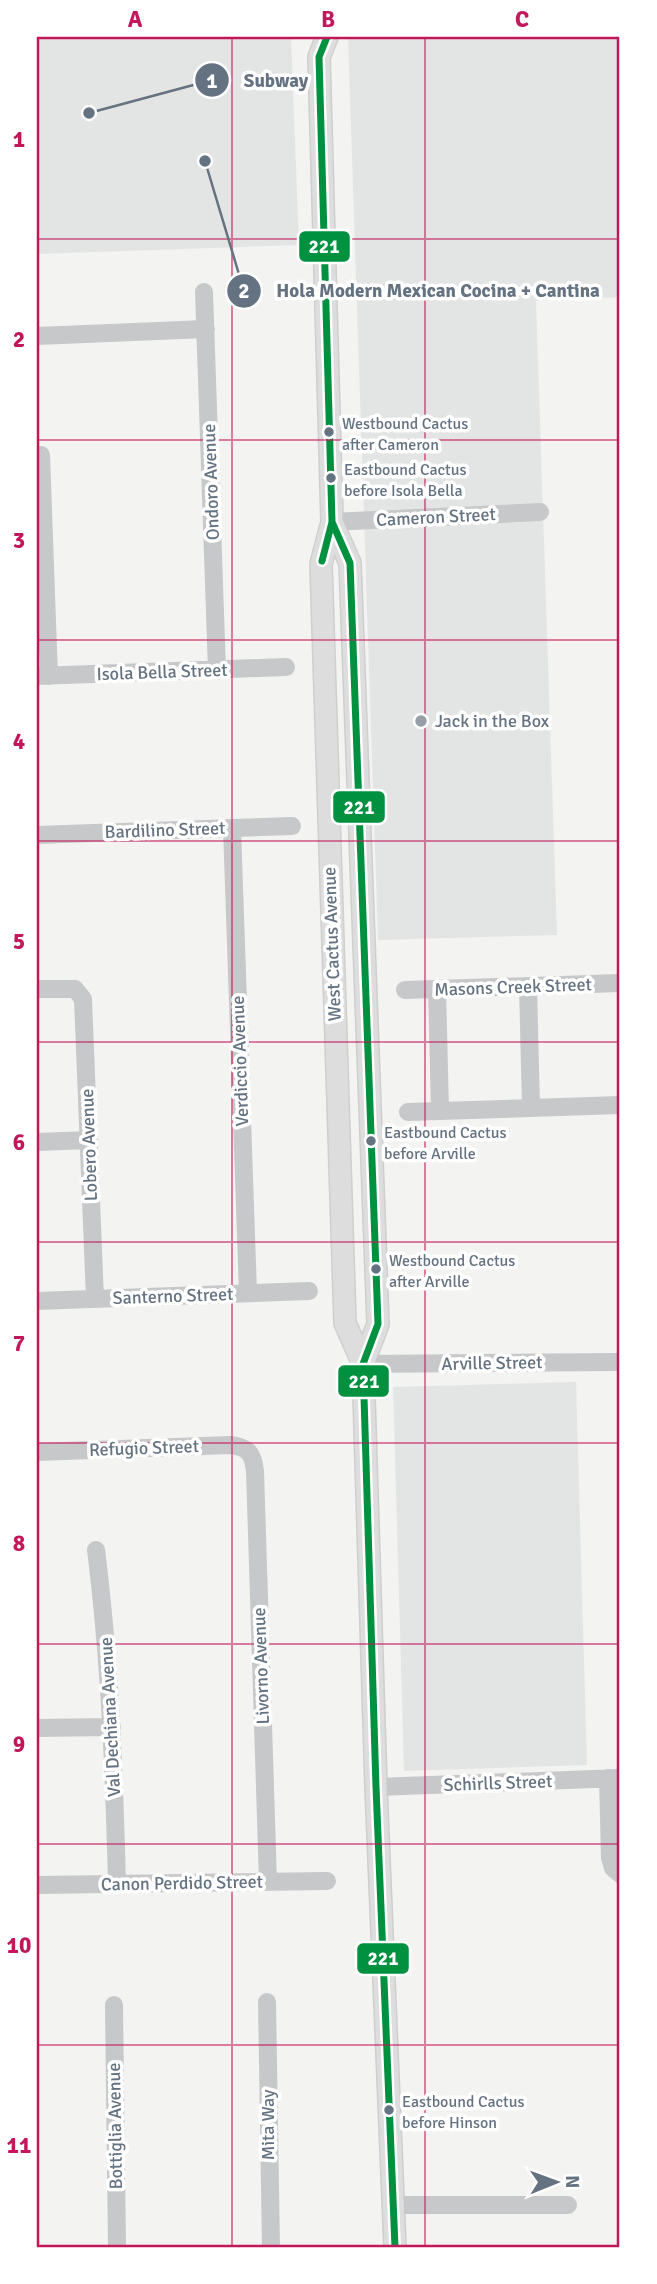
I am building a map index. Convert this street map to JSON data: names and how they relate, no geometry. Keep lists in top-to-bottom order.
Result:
{
  "streets": {
    "main road": ["West Cactus Avenue"],
    "street": [
      "Ondoro Avenue",
      "Cameron Street",
      "Isola Bella Street",
      "Bardilino Street",
      "Masons Creek Street",
      "Verdiccio Avenue",
      "Lobero Avenue",
      "Santerno Street",
      "Arville Street",
      "Refugio Street",
      "Livorno Avenue",
      "Val Dechiana Avenue",
      "Schirlls Street",
      "Canon Perdido Street",
      "Mita Way",
      "Bottiglia Avenue"
    ]
  },
  "crossings": [
    ["Ondoro Avenue", "Isola Bella Street"],
    ["Cameron Street", "West Cactus Avenue"],
    ["Bardilino Street", "Verdiccio Avenue"],
    ["West Cactus Avenue", "Arville Street"],
    ["West Cactus Avenue", "Schirlls Street"],
    ["Verdiccio Avenue", "Santerno Street"],
    ["Lobero Avenue", "Santerno Street"],
    ["Refugio Street", "Livorno Avenue"],
    ["Livorno Avenue", "Canon Perdido Street"],
    ["Val Dechiana Avenue", "Canon Perdido Street"]
  ],
  "places": [
    "Subway",
    "Hola Modern Mexican Cocina + Cantina",
    "Westbound Cactus after Cameron",
    "Eastbound Cactus before Isola Bella",
    "Jack in the Box",
    "Eastbound Cactus before Arville",
    "Westbound Cactus after Arville",
    "Eastbound Cactus before Hinson"
  ],
  "lines": ["transit line 221"],
  "north": "right",
  "grid": {
    "columns": ["A", "B", "C"],
    "rows": [
      "1",
      "2",
      "3",
      "4",
      "5",
      "6",
      "7",
      "8",
      "9",
      "10",
      "11"
    ]
  }
}
